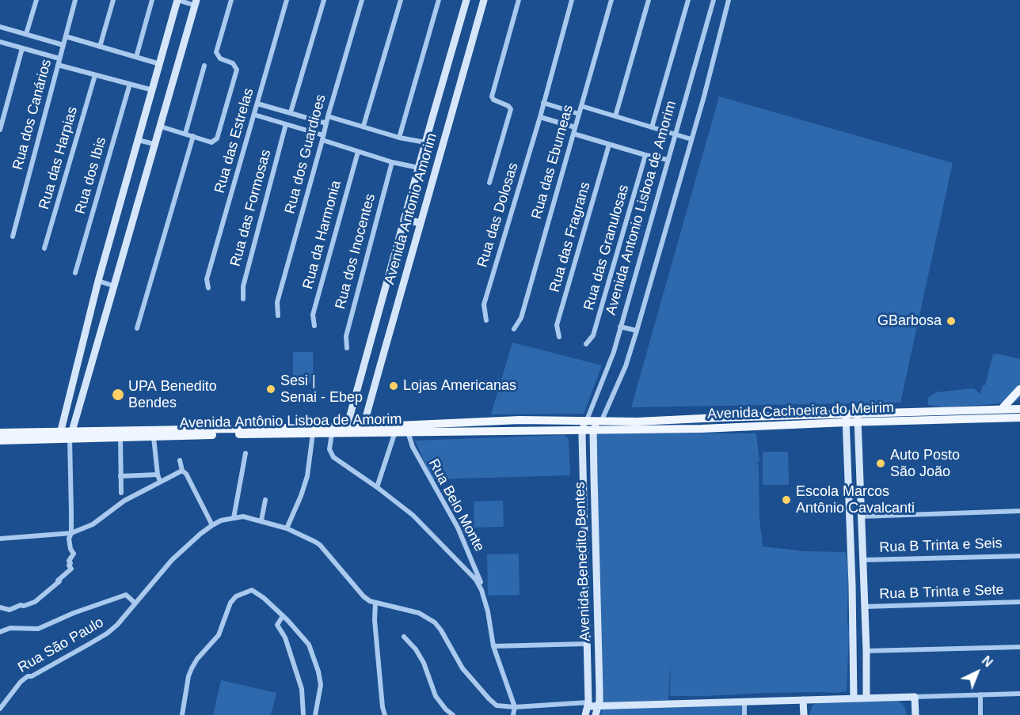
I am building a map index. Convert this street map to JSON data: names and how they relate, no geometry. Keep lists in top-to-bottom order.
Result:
{
  "streets": {
    "main road": ["Avenida Cachoeira do Meirim", "Avenida Antônio Lisboa de Amorim"],
    "street": [
      "Rua dos Canários",
      "Rua das Estrelas",
      "Rua dos Guardioes",
      "Rua das Harpias",
      "Rua das Eburneas",
      "Rua dos Ibis",
      "Rua das Formosas",
      "Avenida Antonio Lisboa de Amorim",
      "Avenida Antonio Amorim",
      "Rua das Dolosas",
      "Rua da Harmonia",
      "Rua das Fragrans",
      "Rua das Granulosas",
      "Rua dos Inocentes",
      "Rua Belo Monte",
      "Rua B Trinta e Seis",
      "Avenida Benedito Bentes",
      "Rua B Trinta e Sete",
      "Rua São Paulo"
    ]
  },
  "crossings": [
    ["Rua das Estrelas", "Avenida Antonio Amorim"],
    ["Rua dos Guardioes", "Avenida Antonio Amorim"],
    ["Rua das Formosas", "Avenida Antonio Amorim"],
    ["Avenida Antonio Lisboa de Amorim", "Avenida Cachoeira do Meirim"],
    ["Avenida Antonio Lisboa de Amorim", "Avenida Antônio Lisboa de Amorim"],
    ["Avenida Antonio Lisboa de Amorim", "Avenida Benedito Bentes"],
    ["Avenida Antonio Amorim", "Rua da Harmonia"],
    ["Avenida Antonio Amorim", "Rua dos Inocentes"],
    ["Avenida Antonio Amorim", "Avenida Antônio Lisboa de Amorim"],
    ["Avenida Cachoeira do Meirim", "Avenida Antônio Lisboa de Amorim"],
    ["Avenida Cachoeira do Meirim", "Avenida Benedito Bentes"],
    ["Avenida Antônio Lisboa de Amorim", "Rua Belo Monte"],
    ["Avenida Antônio Lisboa de Amorim", "Avenida Benedito Bentes"]
  ],
  "places": [
    "GBarbosa",
    "Lojas Americanas",
    "Sesi | Senai - Ebep",
    "UPA Benedito Bendes",
    "Auto Posto São João",
    "Escola Marcos Antônio Cavalcanti"
  ],
  "north": "top right"
}
